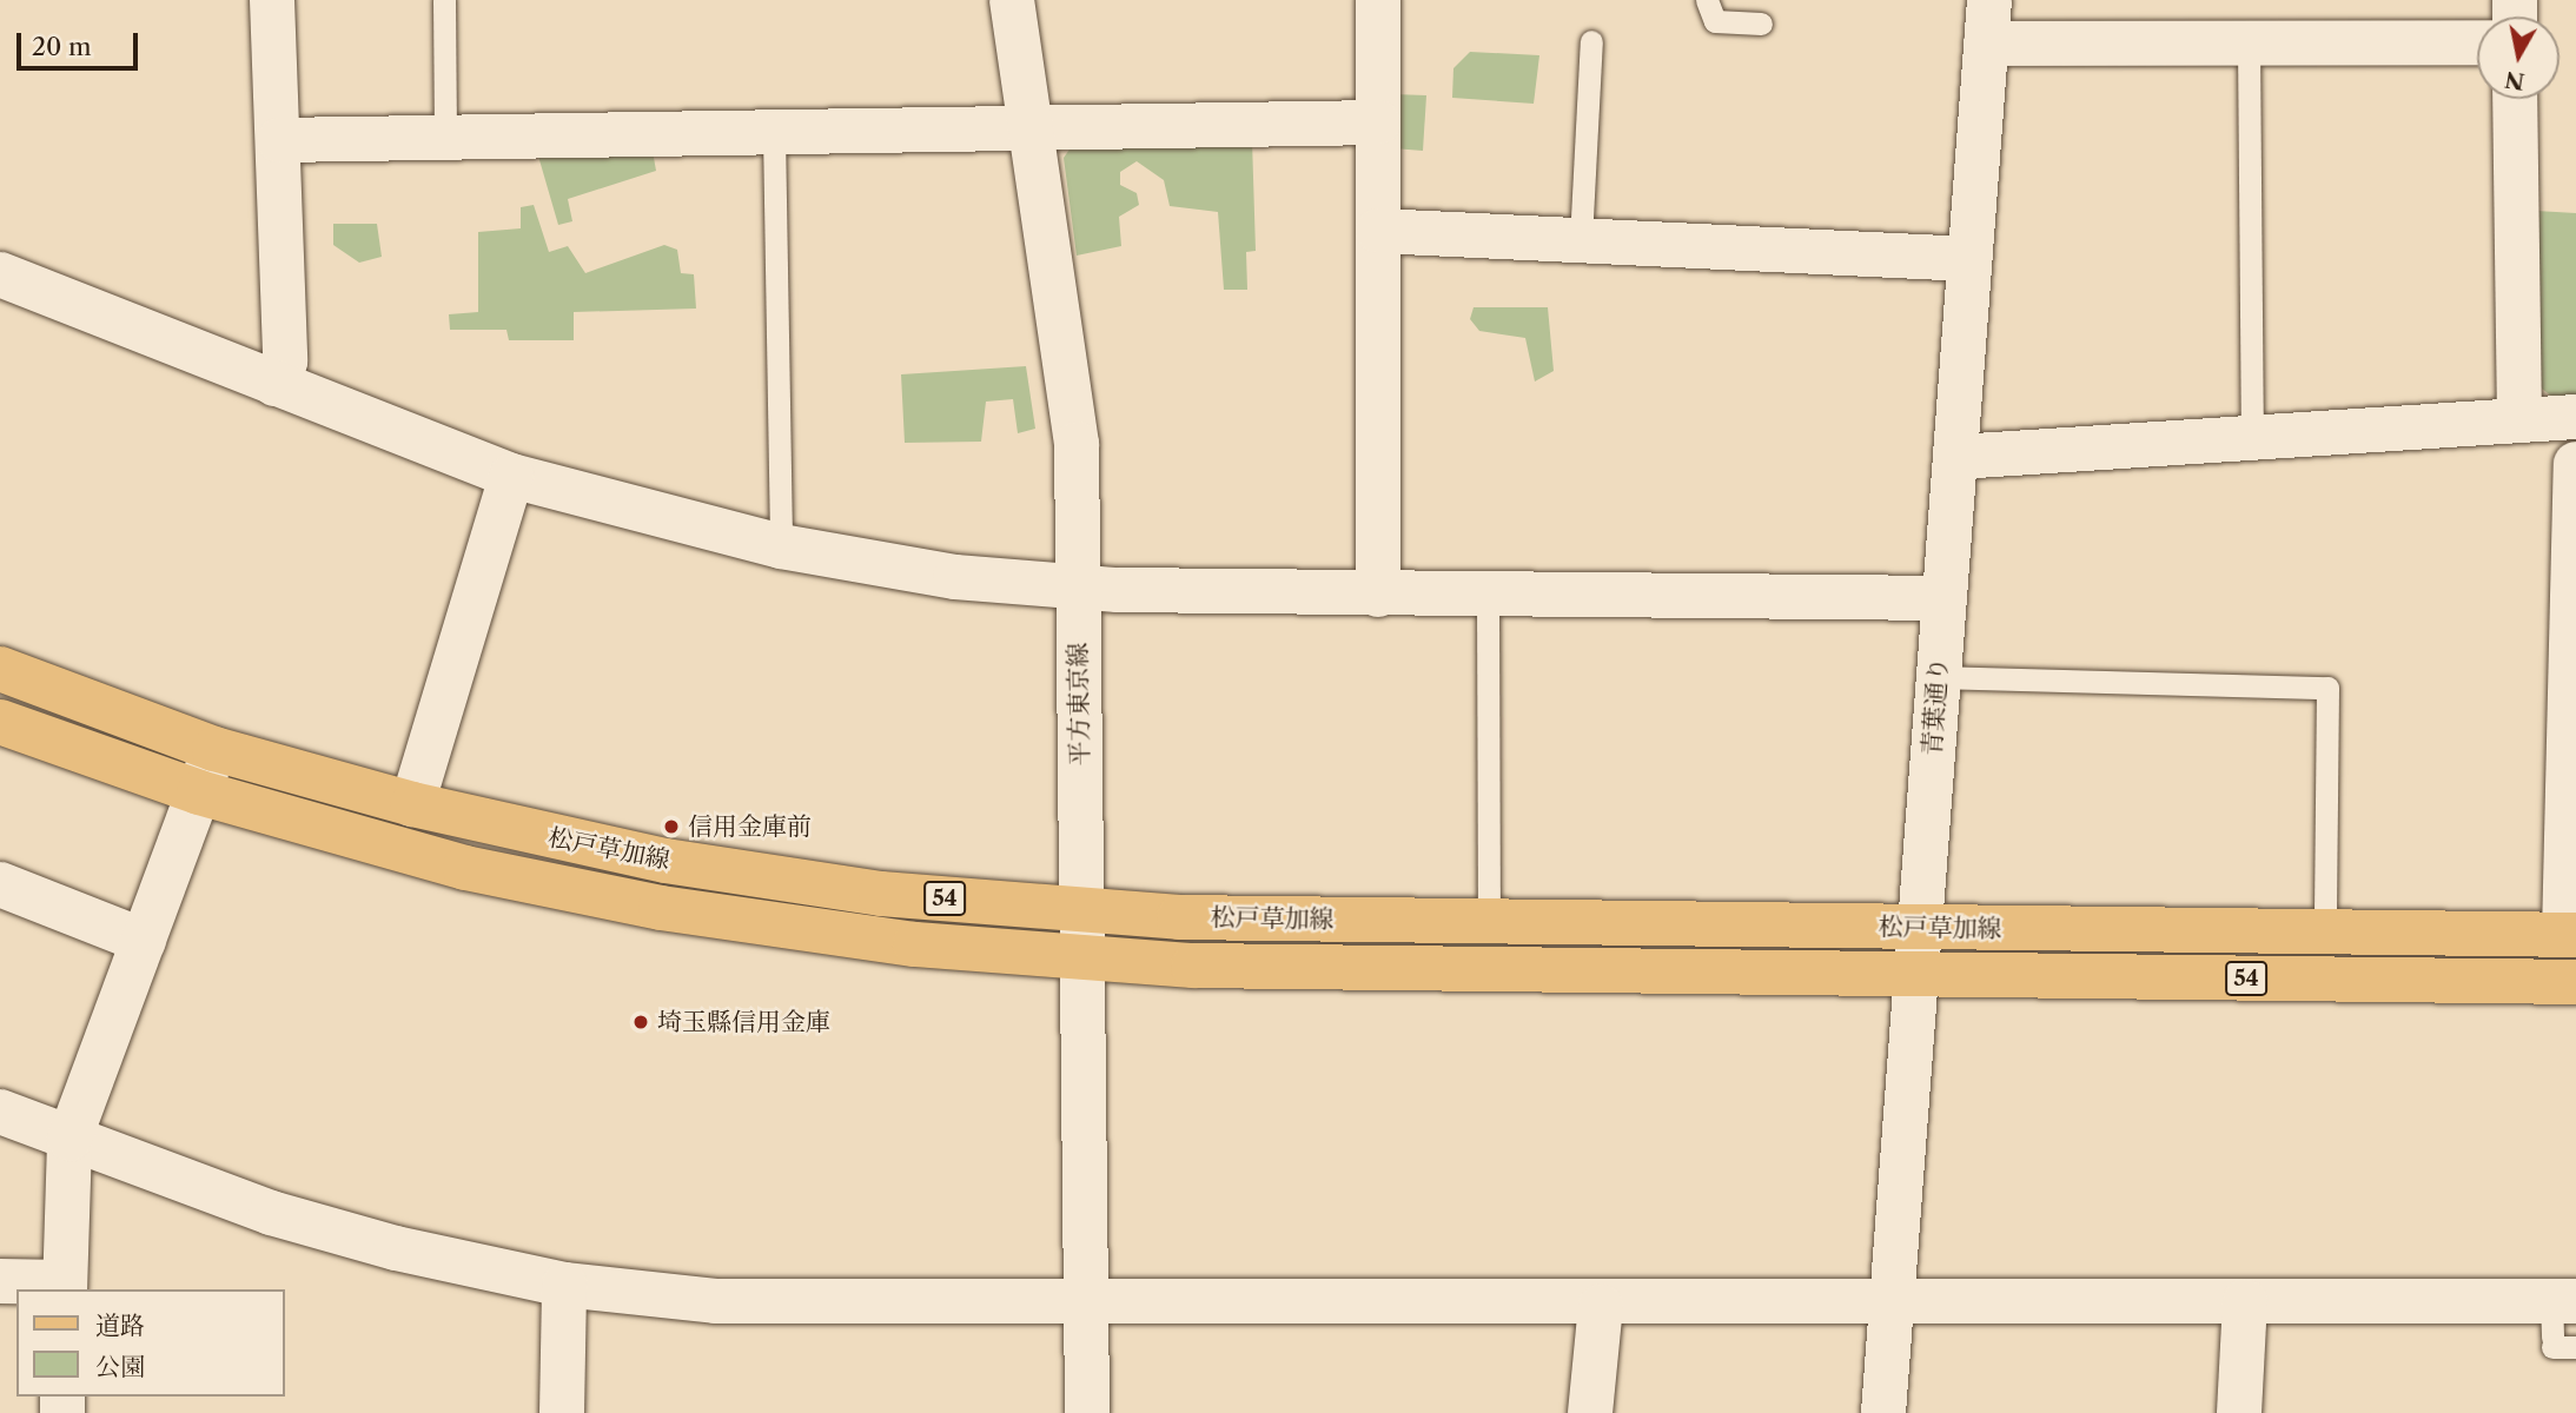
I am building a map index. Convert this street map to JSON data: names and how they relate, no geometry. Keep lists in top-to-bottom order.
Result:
{
  "streets": {
    "main road": ["松戸草加線", "54"],
    "street": ["平方東京線", "青葉通り"]
  },
  "crossings": [
    ["平方東京線", "松戸草加線"],
    ["青葉通り", "松戸草加線"]
  ],
  "places": ["信用金庫前", "埼玉縣信用金庫"],
  "legend": ["道路", "公園"],
  "scale_bar": "20 m",
  "north": "bottom"
}
